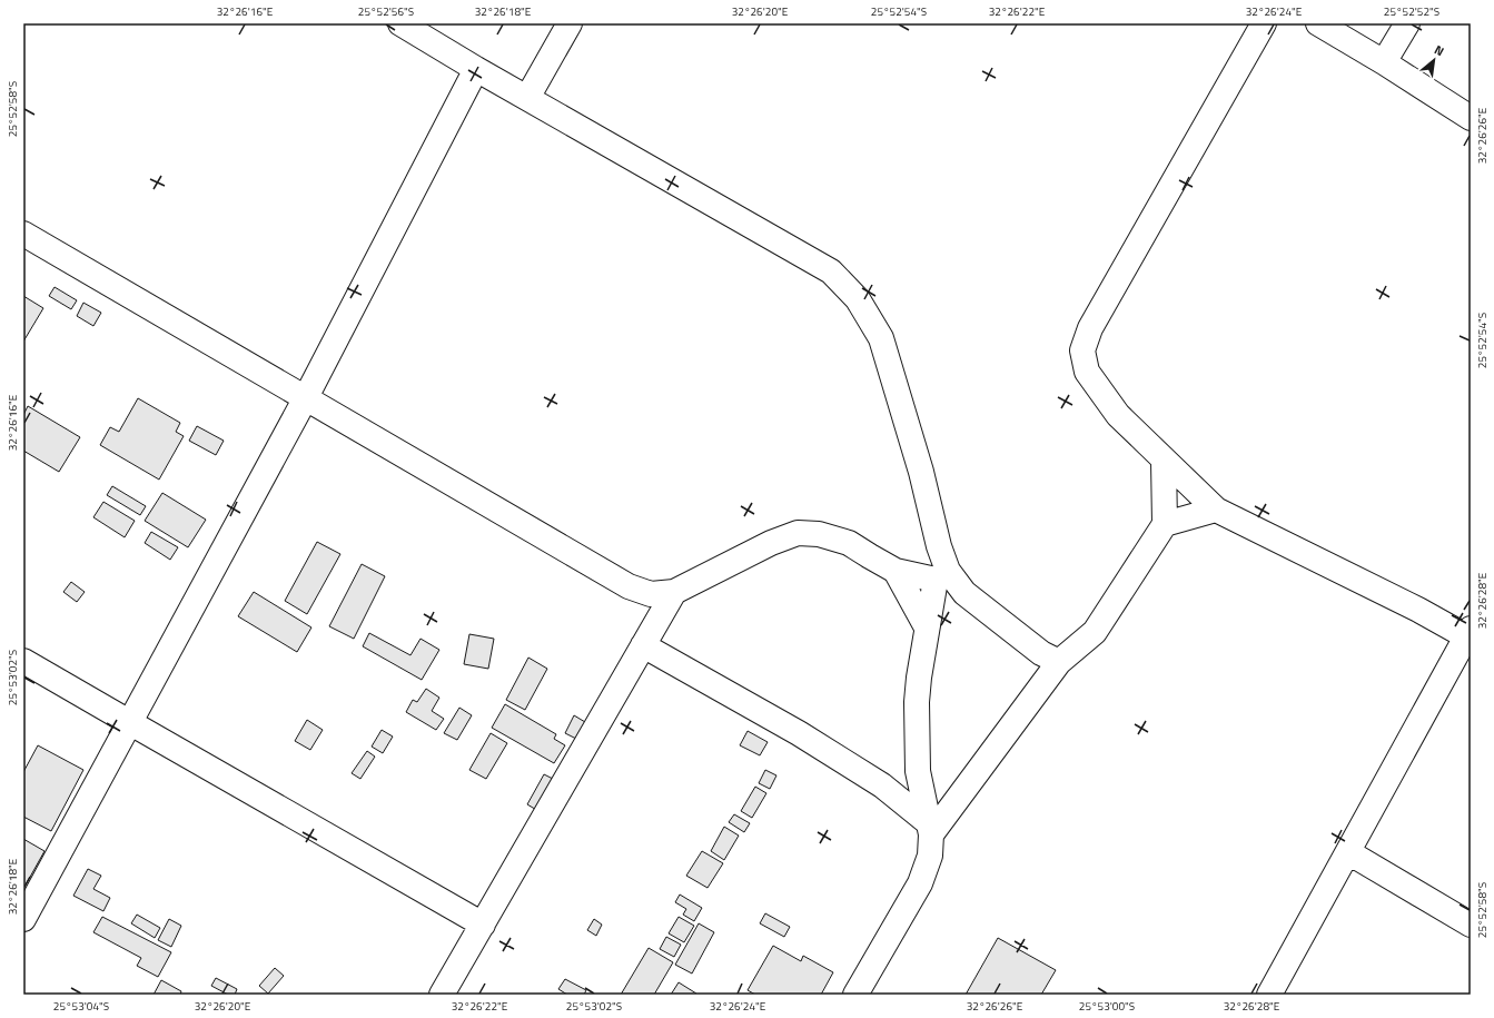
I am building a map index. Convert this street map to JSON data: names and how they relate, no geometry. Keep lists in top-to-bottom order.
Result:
{
  "north": "top right",
  "coordinates": [
    "32°26'16\"E",
    "25°52'56\"S",
    "32°26'18\"E",
    "32°26'20\"E",
    "25°52'54\"S",
    "32°26'22\"E",
    "32°26'24\"E",
    "25°52'52\"S",
    "25°52'58\"S",
    "32°26'26\"E",
    "32°26'28\"E",
    "25°53'02\"S",
    "25°53'04\"S",
    "25°53'00\"S"
  ]
}
